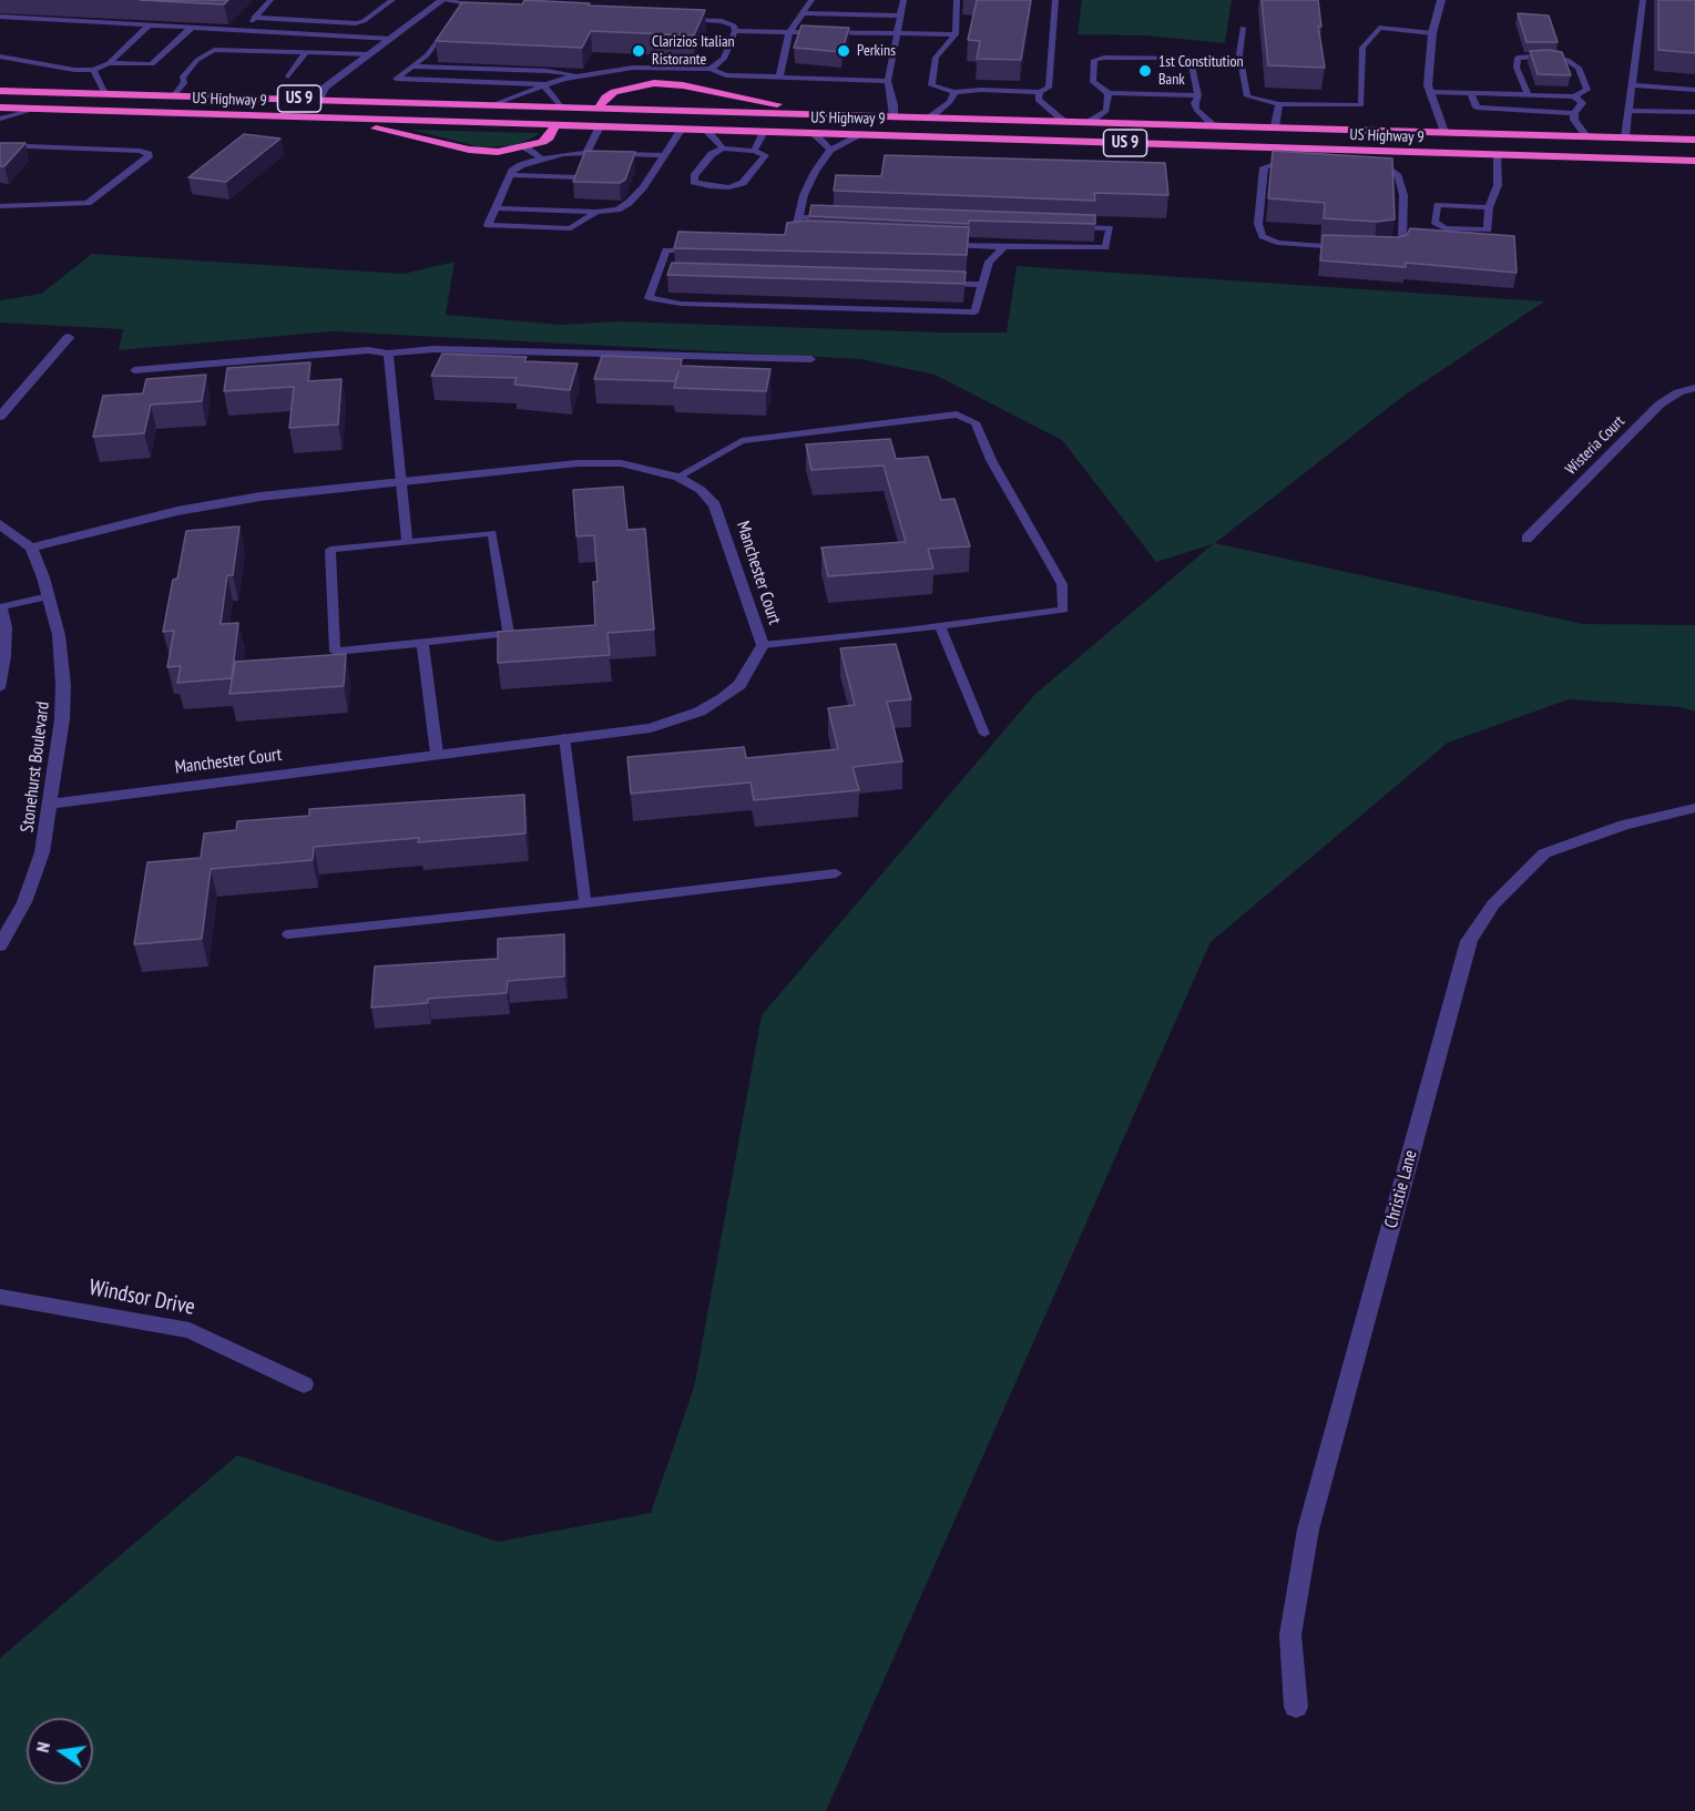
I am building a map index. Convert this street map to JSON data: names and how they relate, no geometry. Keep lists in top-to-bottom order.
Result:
{
  "streets": {
    "highway": ["US 9", "US Highway 9"],
    "street": [
      "Wisteria Court",
      "Manchester Court",
      "Stonehurst Boulevard",
      "Christie Lane",
      "Windsor Drive"
    ]
  },
  "crossings": [
    ["Manchester Court", "Stonehurst Boulevard"]
  ],
  "places": ["Clarizios Italian Ristorante", "Perkins", "1st Constitution Bank"],
  "north": "left"
}
